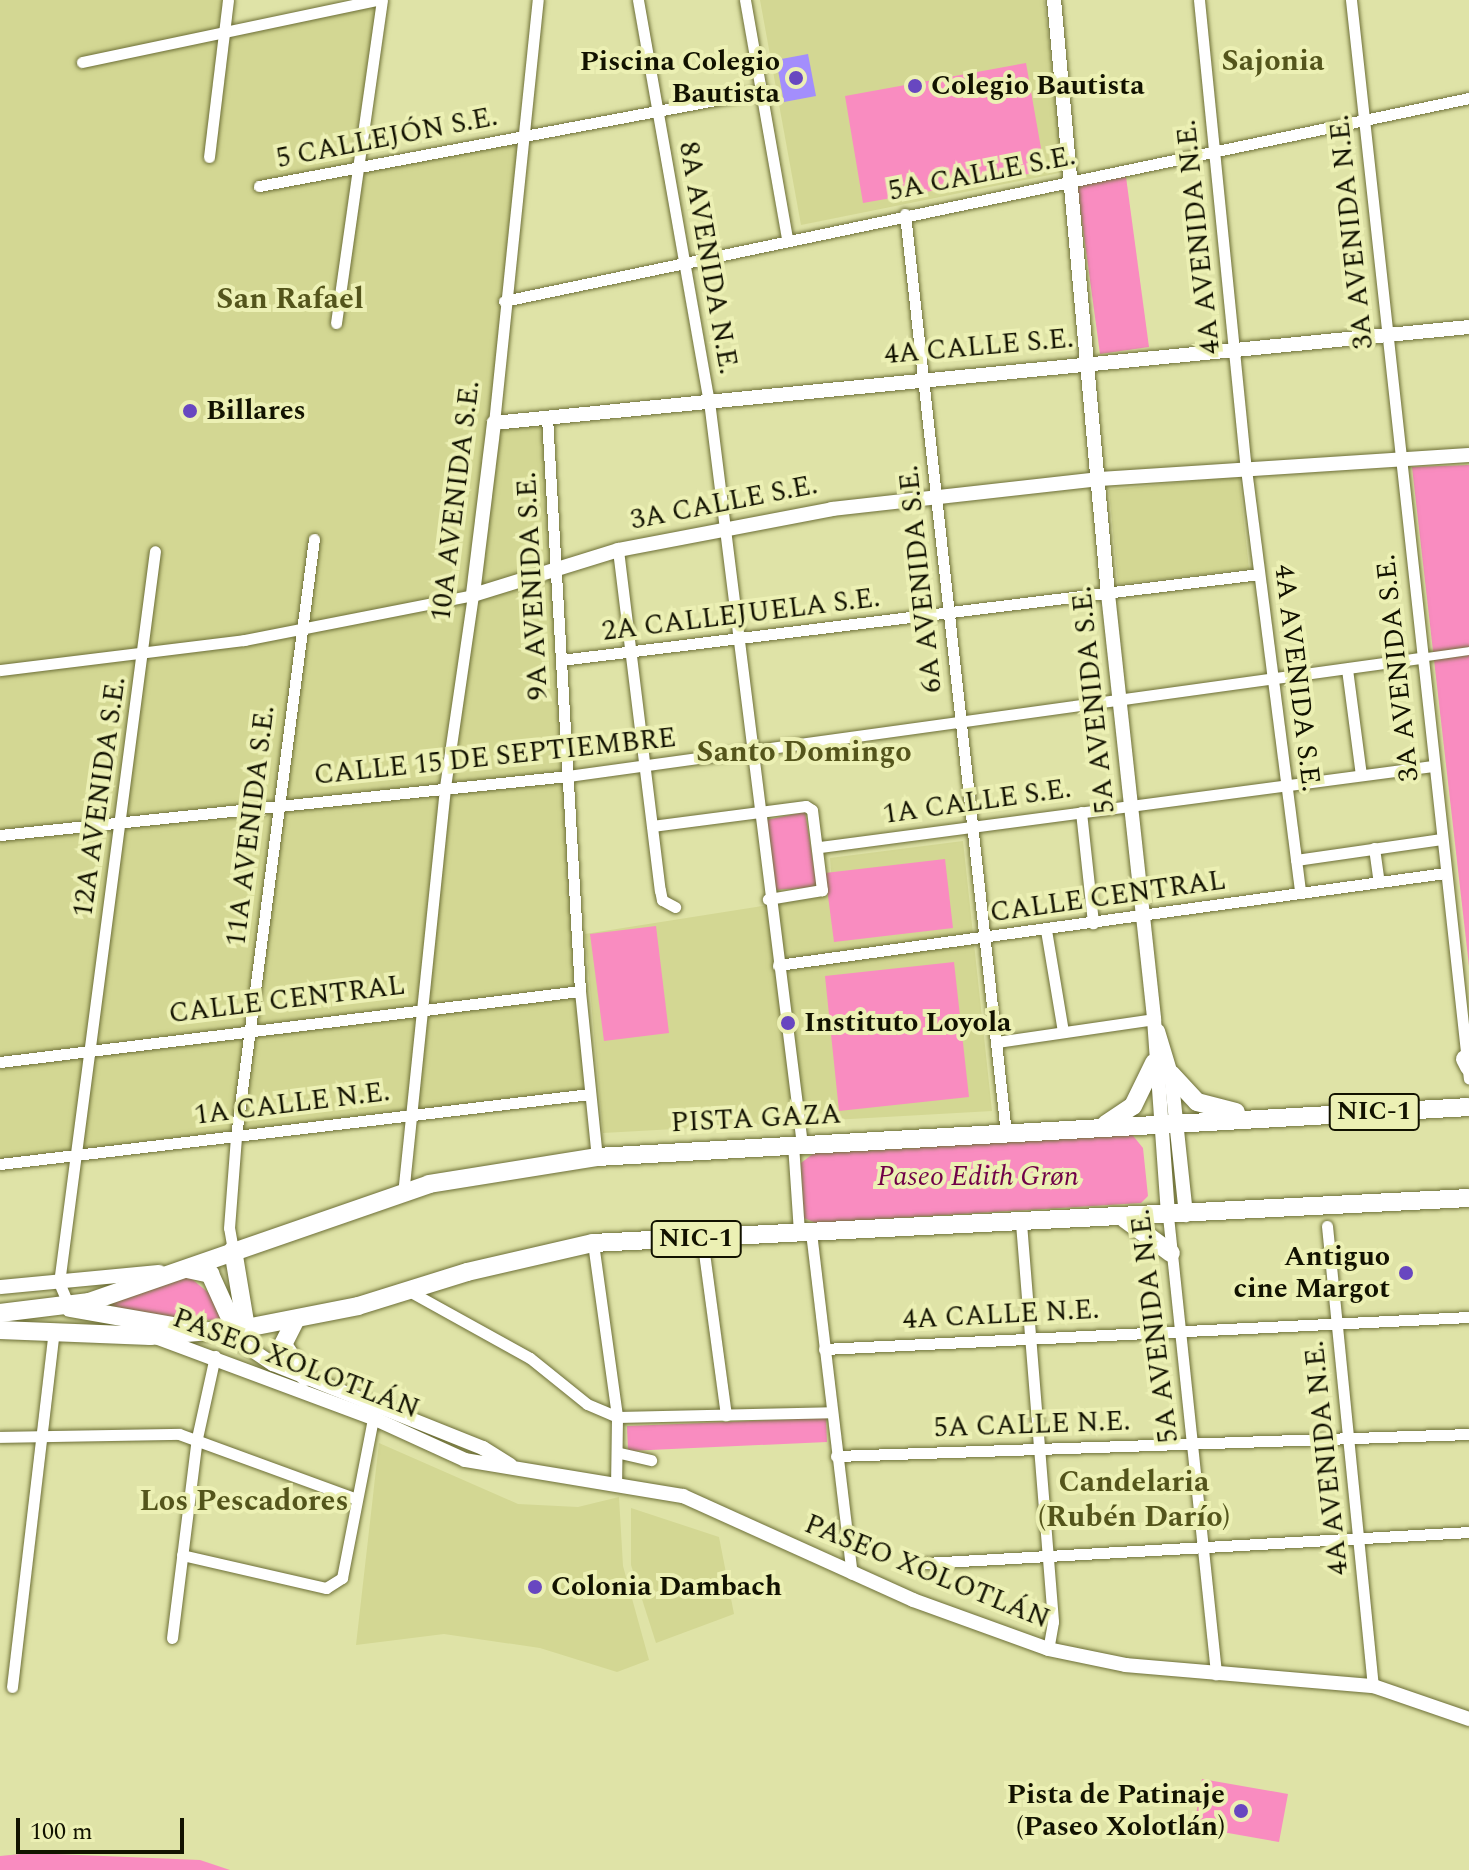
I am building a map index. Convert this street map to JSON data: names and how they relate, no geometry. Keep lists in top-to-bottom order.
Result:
{
  "streets": {
    "highway": ["NIC-1", "PISTA GAZA"],
    "street": [
      "5 CALLEJÓN S.E.",
      "5A CALLE S.E.",
      "3A AVENIDA N.E.",
      "4A AVENIDA N.E.",
      "8A AVENIDA N.E.",
      "4A CALLE S.E.",
      "10A AVENIDA S.E.",
      "3A CALLE S.E.",
      "6A AVENIDA S.E.",
      "9A AVENIDA S.E.",
      "2A CALLEJUELA S.E.",
      "3A AVENIDA S.E.",
      "4A AVENIDA S.E.",
      "5A AVENIDA S.E.",
      "CALLE 15 DE SEPTIEMBRE",
      "12A AVENIDA S.E.",
      "1A CALLE S.E.",
      "11A AVENIDA S.E.",
      "CALLE CENTRAL",
      "1A CALLE N.E.",
      "4A CALLE N.E.",
      "5A AVENIDA N.E.",
      "PASEO XOLOTLÁN",
      "5A CALLE N.E."
    ]
  },
  "crossings": [
    ["5 CALLEJÓN S.E.", "8A AVENIDA N.E."],
    ["5 CALLEJÓN S.E.", "10A AVENIDA S.E."],
    ["5A CALLE S.E.", "3A AVENIDA N.E."],
    ["5A CALLE S.E.", "4A AVENIDA N.E."],
    ["5A CALLE S.E.", "8A AVENIDA N.E."],
    ["5A CALLE S.E.", "10A AVENIDA S.E."],
    ["5A CALLE S.E.", "6A AVENIDA S.E."],
    ["3A AVENIDA N.E.", "4A CALLE S.E."],
    ["3A AVENIDA N.E.", "3A CALLE S.E."],
    ["3A AVENIDA N.E.", "3A AVENIDA S.E."],
    ["4A AVENIDA N.E.", "4A CALLE S.E."],
    ["4A AVENIDA N.E.", "3A CALLE S.E."],
    ["4A AVENIDA N.E.", "4A AVENIDA S.E."],
    ["4A AVENIDA N.E.", "4A CALLE N.E."],
    ["4A AVENIDA N.E.", "PASEO XOLOTLÁN"],
    ["4A AVENIDA N.E.", "5A CALLE N.E."],
    ["8A AVENIDA N.E.", "4A CALLE S.E."],
    ["8A AVENIDA N.E.", "3A CALLE S.E."],
    ["8A AVENIDA N.E.", "2A CALLEJUELA S.E."],
    ["8A AVENIDA N.E.", "CALLE 15 DE SEPTIEMBRE"],
    ["8A AVENIDA N.E.", "CALLE CENTRAL"],
    ["8A AVENIDA N.E.", "NIC-1"],
    ["8A AVENIDA N.E.", "PISTA GAZA"],
    ["8A AVENIDA N.E.", "4A CALLE N.E."],
    ["8A AVENIDA N.E.", "PASEO XOLOTLÁN"],
    ["8A AVENIDA N.E.", "5A CALLE N.E."],
    ["4A CALLE S.E.", "10A AVENIDA S.E."],
    ["4A CALLE S.E.", "6A AVENIDA S.E."],
    ["4A CALLE S.E.", "9A AVENIDA S.E."],
    ["10A AVENIDA S.E.", "3A CALLE S.E."],
    ["10A AVENIDA S.E.", "CALLE 15 DE SEPTIEMBRE"],
    ["10A AVENIDA S.E.", "CALLE CENTRAL"],
    ["10A AVENIDA S.E.", "1A CALLE N.E."],
    ["10A AVENIDA S.E.", "PISTA GAZA"],
    ["3A CALLE S.E.", "6A AVENIDA S.E."],
    ["3A CALLE S.E.", "9A AVENIDA S.E."],
    ["3A CALLE S.E.", "3A AVENIDA S.E."],
    ["3A CALLE S.E.", "4A AVENIDA S.E."],
    ["3A CALLE S.E.", "5A AVENIDA S.E."],
    ["3A CALLE S.E.", "12A AVENIDA S.E."],
    ["3A CALLE S.E.", "11A AVENIDA S.E."],
    ["6A AVENIDA S.E.", "2A CALLEJUELA S.E."],
    ["6A AVENIDA S.E.", "CALLE 15 DE SEPTIEMBRE"],
    ["6A AVENIDA S.E.", "1A CALLE S.E."],
    ["6A AVENIDA S.E.", "CALLE CENTRAL"],
    ["6A AVENIDA S.E.", "PISTA GAZA"],
    ["9A AVENIDA S.E.", "2A CALLEJUELA S.E."],
    ["9A AVENIDA S.E.", "CALLE 15 DE SEPTIEMBRE"],
    ["9A AVENIDA S.E.", "CALLE CENTRAL"],
    ["9A AVENIDA S.E.", "1A CALLE N.E."],
    ["9A AVENIDA S.E.", "PISTA GAZA"],
    ["2A CALLEJUELA S.E.", "4A AVENIDA S.E."],
    ["2A CALLEJUELA S.E.", "5A AVENIDA S.E."],
    ["3A AVENIDA S.E.", "CALLE 15 DE SEPTIEMBRE"],
    ["3A AVENIDA S.E.", "1A CALLE S.E."],
    ["3A AVENIDA S.E.", "CALLE CENTRAL"],
    ["4A AVENIDA S.E.", "CALLE 15 DE SEPTIEMBRE"],
    ["4A AVENIDA S.E.", "1A CALLE S.E."],
    ["4A AVENIDA S.E.", "CALLE CENTRAL"],
    ["5A AVENIDA S.E.", "CALLE 15 DE SEPTIEMBRE"],
    ["5A AVENIDA S.E.", "1A CALLE S.E."],
    ["5A AVENIDA S.E.", "CALLE CENTRAL"],
    ["5A AVENIDA S.E.", "5A AVENIDA N.E."],
    ["CALLE 15 DE SEPTIEMBRE", "12A AVENIDA S.E."],
    ["CALLE 15 DE SEPTIEMBRE", "11A AVENIDA S.E."],
    ["12A AVENIDA S.E.", "CALLE CENTRAL"],
    ["12A AVENIDA S.E.", "1A CALLE N.E."],
    ["11A AVENIDA S.E.", "CALLE CENTRAL"],
    ["11A AVENIDA S.E.", "1A CALLE N.E."],
    ["11A AVENIDA S.E.", "PISTA GAZA"],
    ["CALLE CENTRAL", "5A AVENIDA N.E."],
    ["NIC-1", "PISTA GAZA"],
    ["NIC-1", "5A AVENIDA N.E."],
    ["NIC-1", "PASEO XOLOTLÁN"],
    ["PISTA GAZA", "5A AVENIDA N.E."],
    ["4A CALLE N.E.", "5A AVENIDA N.E."],
    ["5A AVENIDA N.E.", "PASEO XOLOTLÁN"],
    ["5A AVENIDA N.E.", "5A CALLE N.E."]
  ],
  "districts": [
    "Sajonia",
    "San Rafael",
    "Santo Domingo",
    "Candelaria (Rubén Darío)",
    "Los Pescadores"
  ],
  "parks": ["Paseo Edith Grøn"],
  "places": [
    "Piscina Colegio Bautista",
    "Colegio Bautista",
    "Billares",
    "Instituto Loyola",
    "Antiguo cine Margot",
    "Colonia Dambach",
    "Pista de Patinaje (Paseo Xolotlán)"
  ],
  "scale_bar": "100 m"
}
